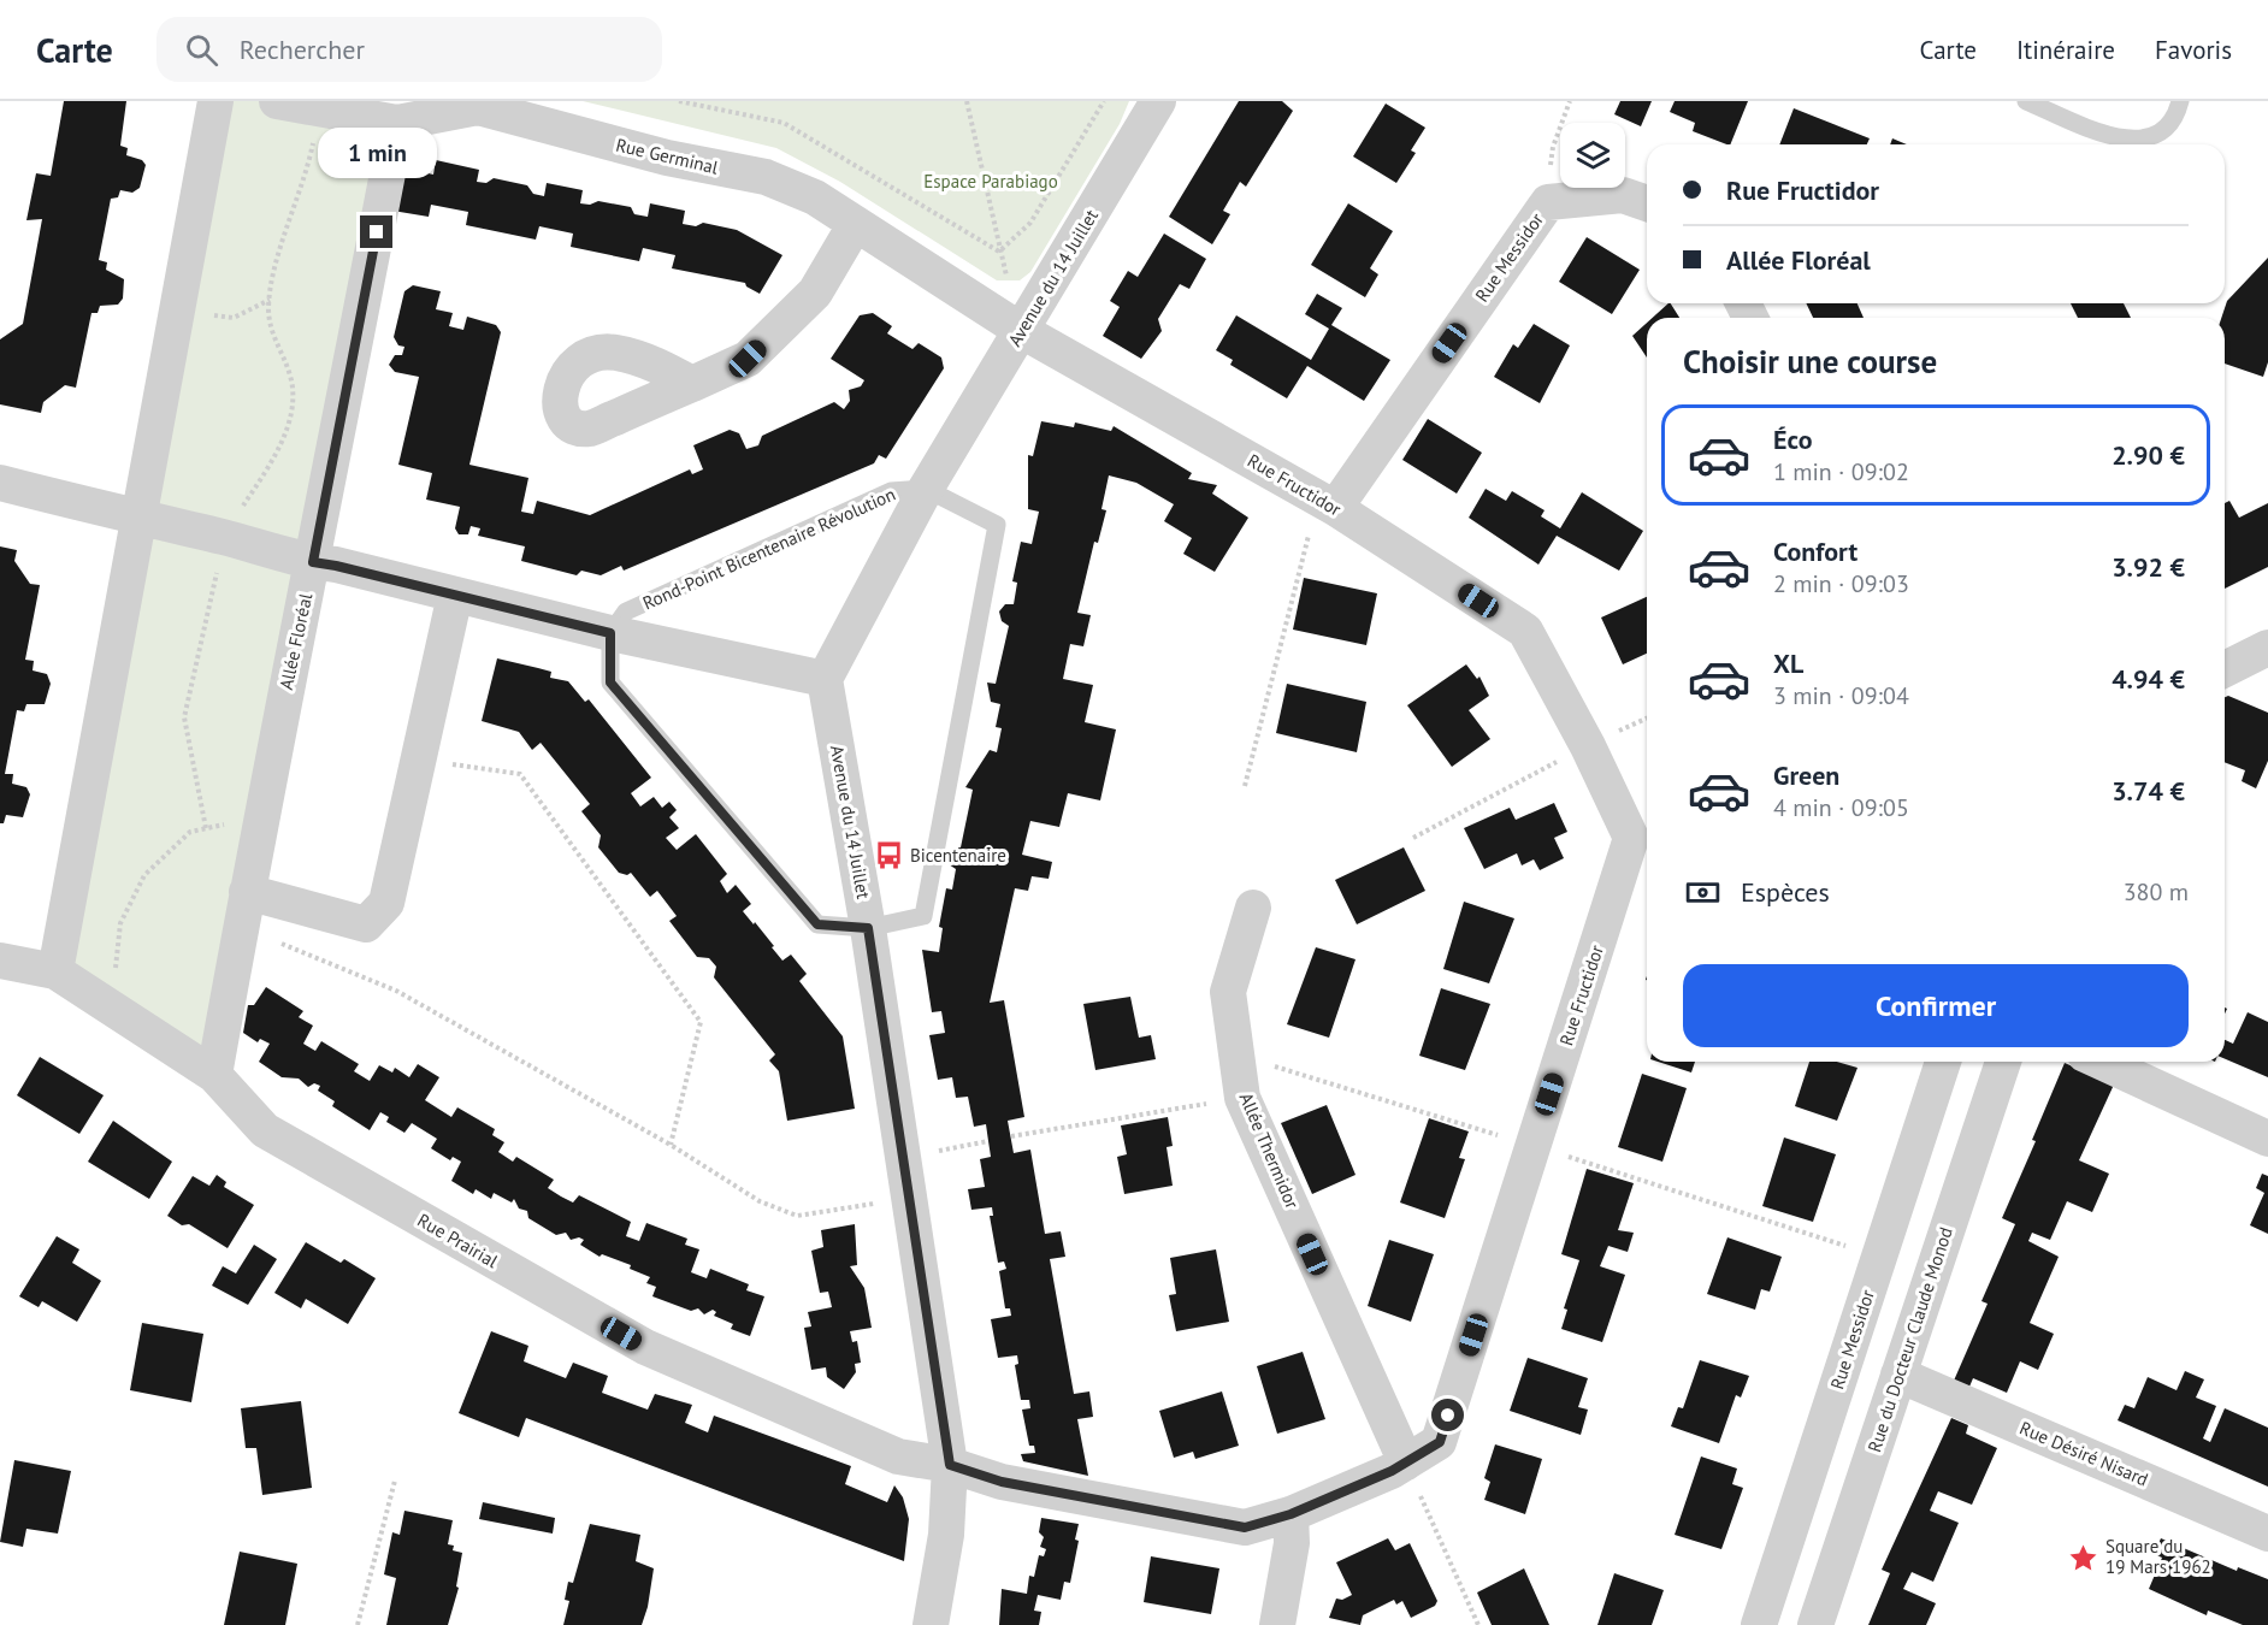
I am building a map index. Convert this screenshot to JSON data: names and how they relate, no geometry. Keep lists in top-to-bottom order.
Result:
{
  "streets": {
    "street": [
      "Rue Germinal",
      "Rue Messidor",
      "Avenue du 14 Juillet",
      "Rue Fructidor",
      "Allée Floréal",
      "Allée Thermidor",
      "Rue Prairial",
      "Rue du Docteur Claude Monod",
      "Rue Désiré Nisard"
    ],
    "lane": ["Rond-Point Bicentenaire Révolution"]
  },
  "crossings": [
    ["Rue Germinal", "Avenue du 14 Juillet"],
    ["Rue Germinal", "Rue Fructidor"],
    ["Rue Germinal", "Allée Floréal"],
    ["Rue Messidor", "Rue Fructidor"],
    ["Avenue du 14 Juillet", "Rue Fructidor"],
    ["Avenue du 14 Juillet", "Rond-Point Bicentenaire Révolution"],
    ["Avenue du 14 Juillet", "Rue Prairial"],
    ["Rue Fructidor", "Allée Thermidor"],
    ["Rue Fructidor", "Rue Prairial"],
    ["Allée Floréal", "Rue Prairial"],
    ["Rue du Docteur Claude Monod", "Rue Désiré Nisard"]
  ],
  "parks": ["Espace Parabiago"],
  "places": {
    "bus stop": ["Bicentenaire"],
    "place": ["Square du 19 Mars 1962"]
  },
  "page": {
    "header": "Carte",
    "search": "Rechercher",
    "nav": ["Carte", "Itinéraire", "Favoris"],
    "bubble": "1 min",
    "banner": ["Rue Fructidor", "Allée Floréal"],
    "heading": "Choisir une course",
    "list": [
      {
        "name": "Éco",
        "note": "1 min · 09:02",
        "value": "2.90 €"
      },
      {
        "name": "Confort",
        "note": "2 min · 09:03",
        "value": "3.92 €"
      },
      {
        "name": "XL",
        "note": "3 min · 09:04",
        "value": "4.94 €"
      },
      {
        "name": "Green",
        "note": "4 min · 09:05",
        "value": "3.74 €"
      }
    ],
    "pay": ["Espèces", "380 m"],
    "buttons": "Confirmer"
  }
}
